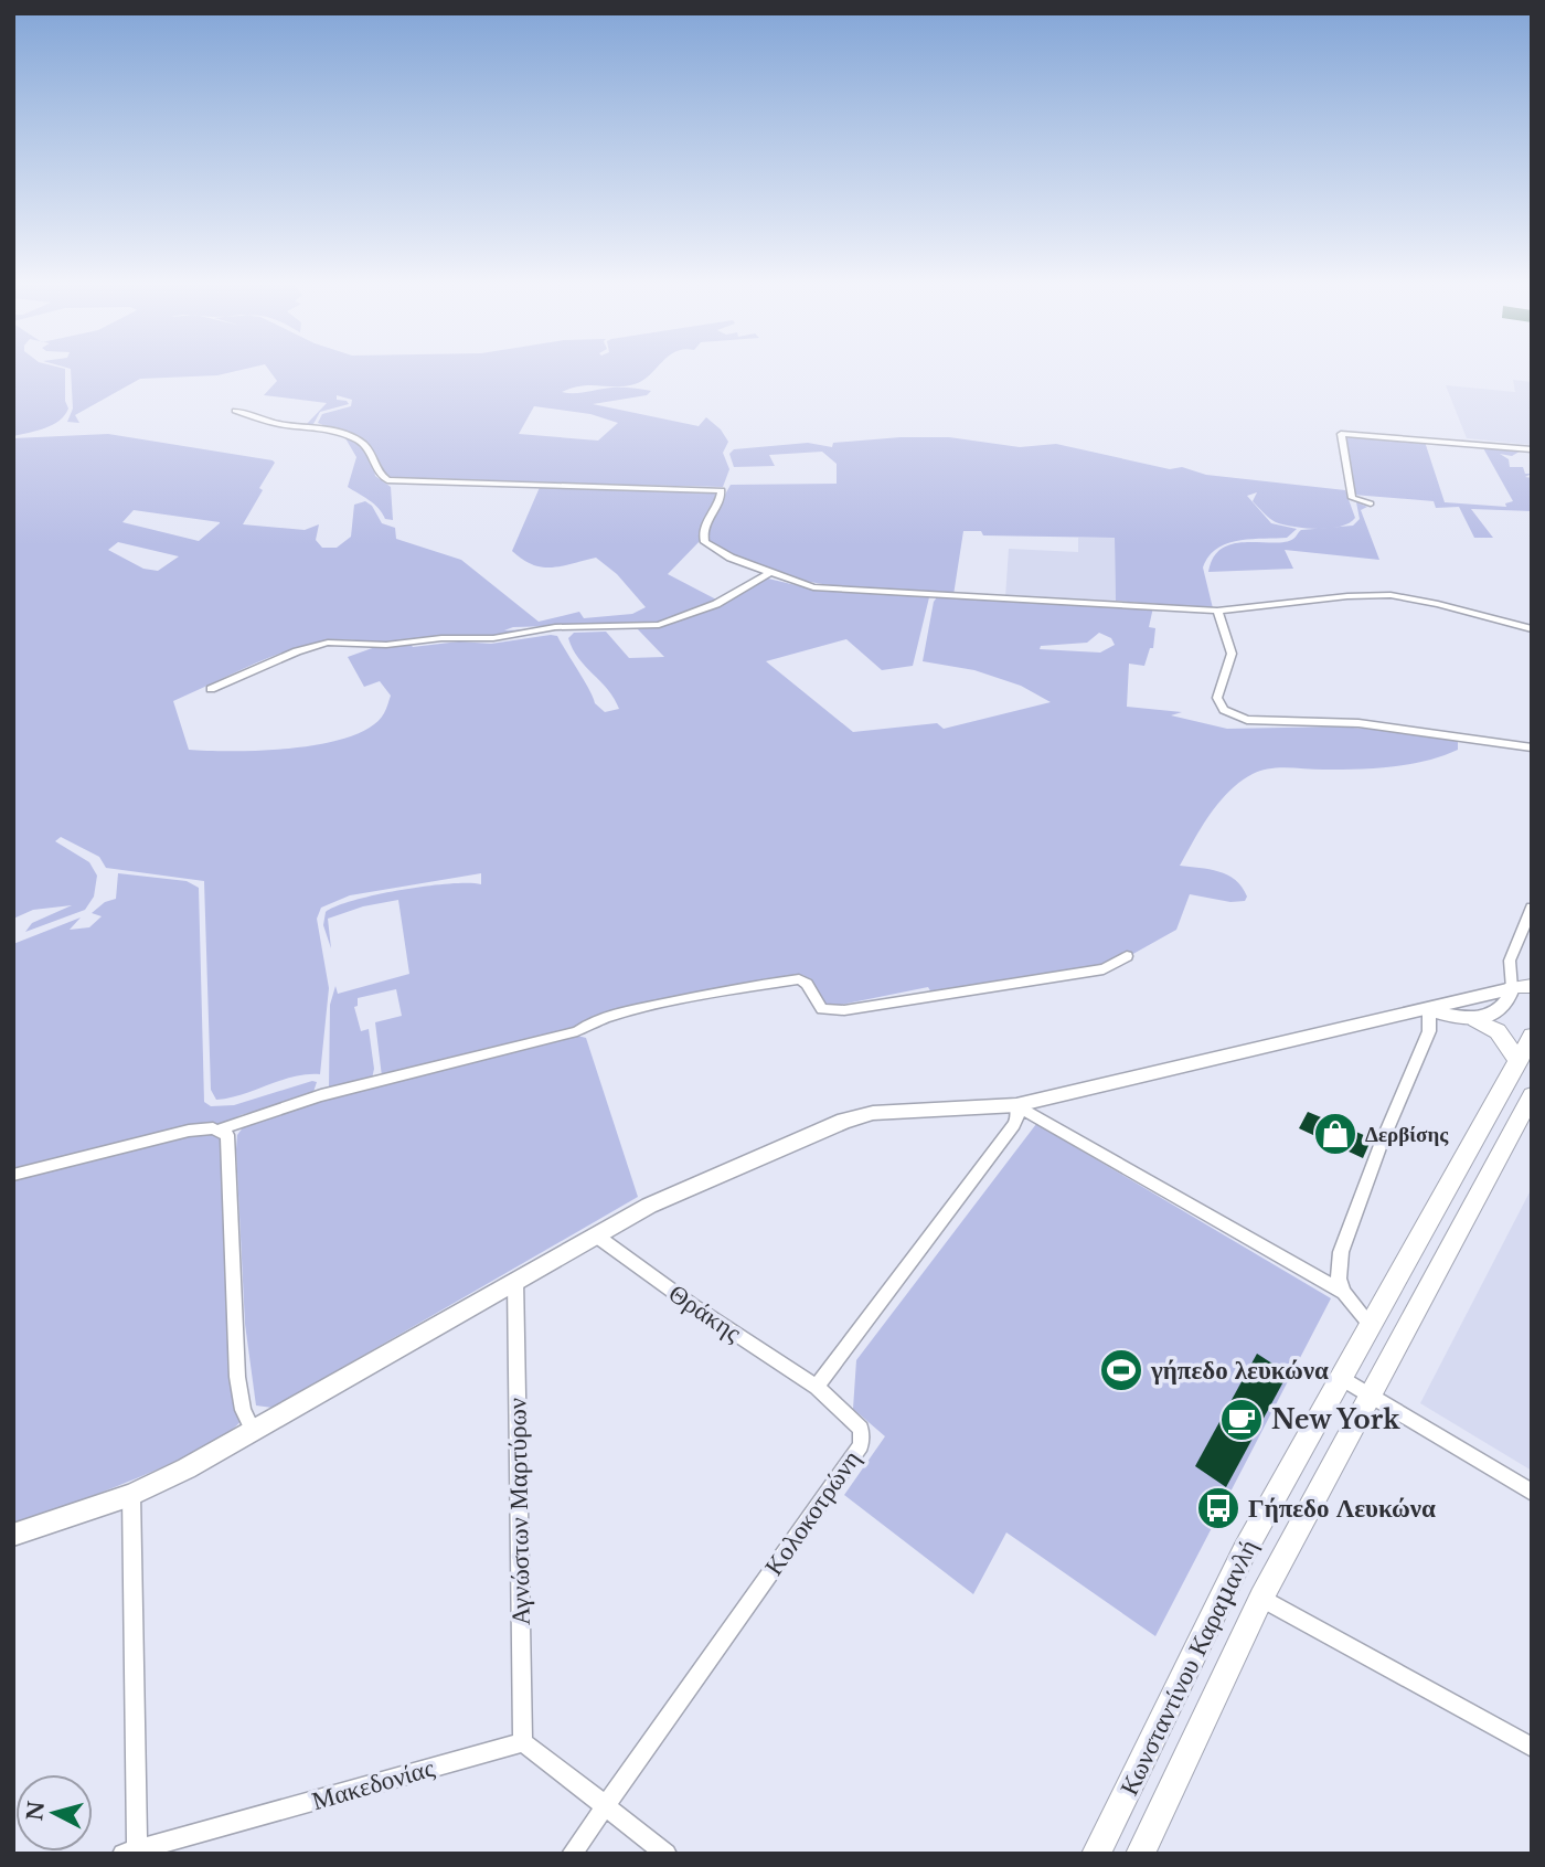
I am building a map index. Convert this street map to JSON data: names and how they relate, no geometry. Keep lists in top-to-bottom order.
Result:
{
  "streets": {
    "main road": ["Κωνσταντίνου Καραμανλή"],
    "street": [
      "Θράκης",
      "Αγνώστων Μαρτύρων",
      "Κολοκοτρώνη",
      "Μακεδονίας"
    ]
  },
  "crossings": [
    ["Θράκης", "Κολοκοτρώνη"],
    ["Αγνώστων Μαρτύρων", "Μακεδονίας"]
  ],
  "places": {
    "shop": ["Δερβίσης"],
    "sports": ["γήπεδο λευκώνα"],
    "cafe": ["New York"],
    "bus stop": ["Γήπεδο Λευκώνα"]
  },
  "north": "left"
}
